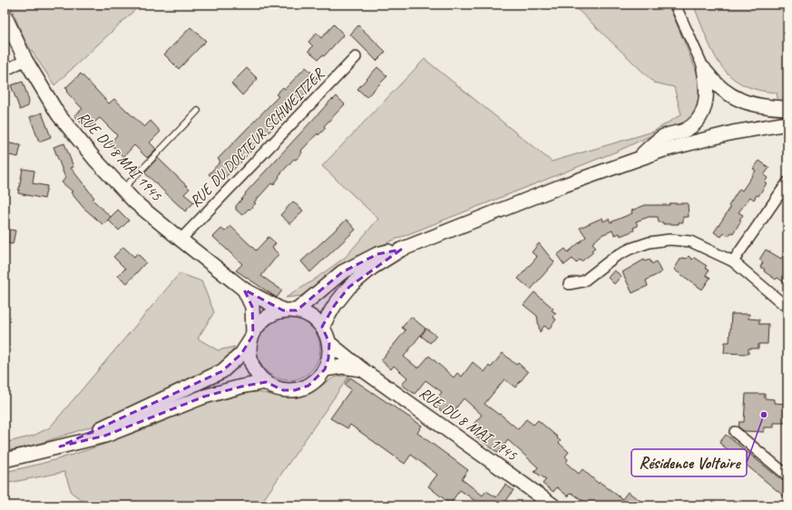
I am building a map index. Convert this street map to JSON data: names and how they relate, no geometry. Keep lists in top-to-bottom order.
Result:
{
  "streets": {
    "main road": ["RUE DU 8 MAI 1945"],
    "street": ["RUE DU DOCTEUR SCHWEITZER"]
  },
  "crossings": [
    ["RUE DU DOCTEUR SCHWEITZER", "RUE DU 8 MAI 1945"]
  ],
  "places": ["Résidence Voltaire"]
}
